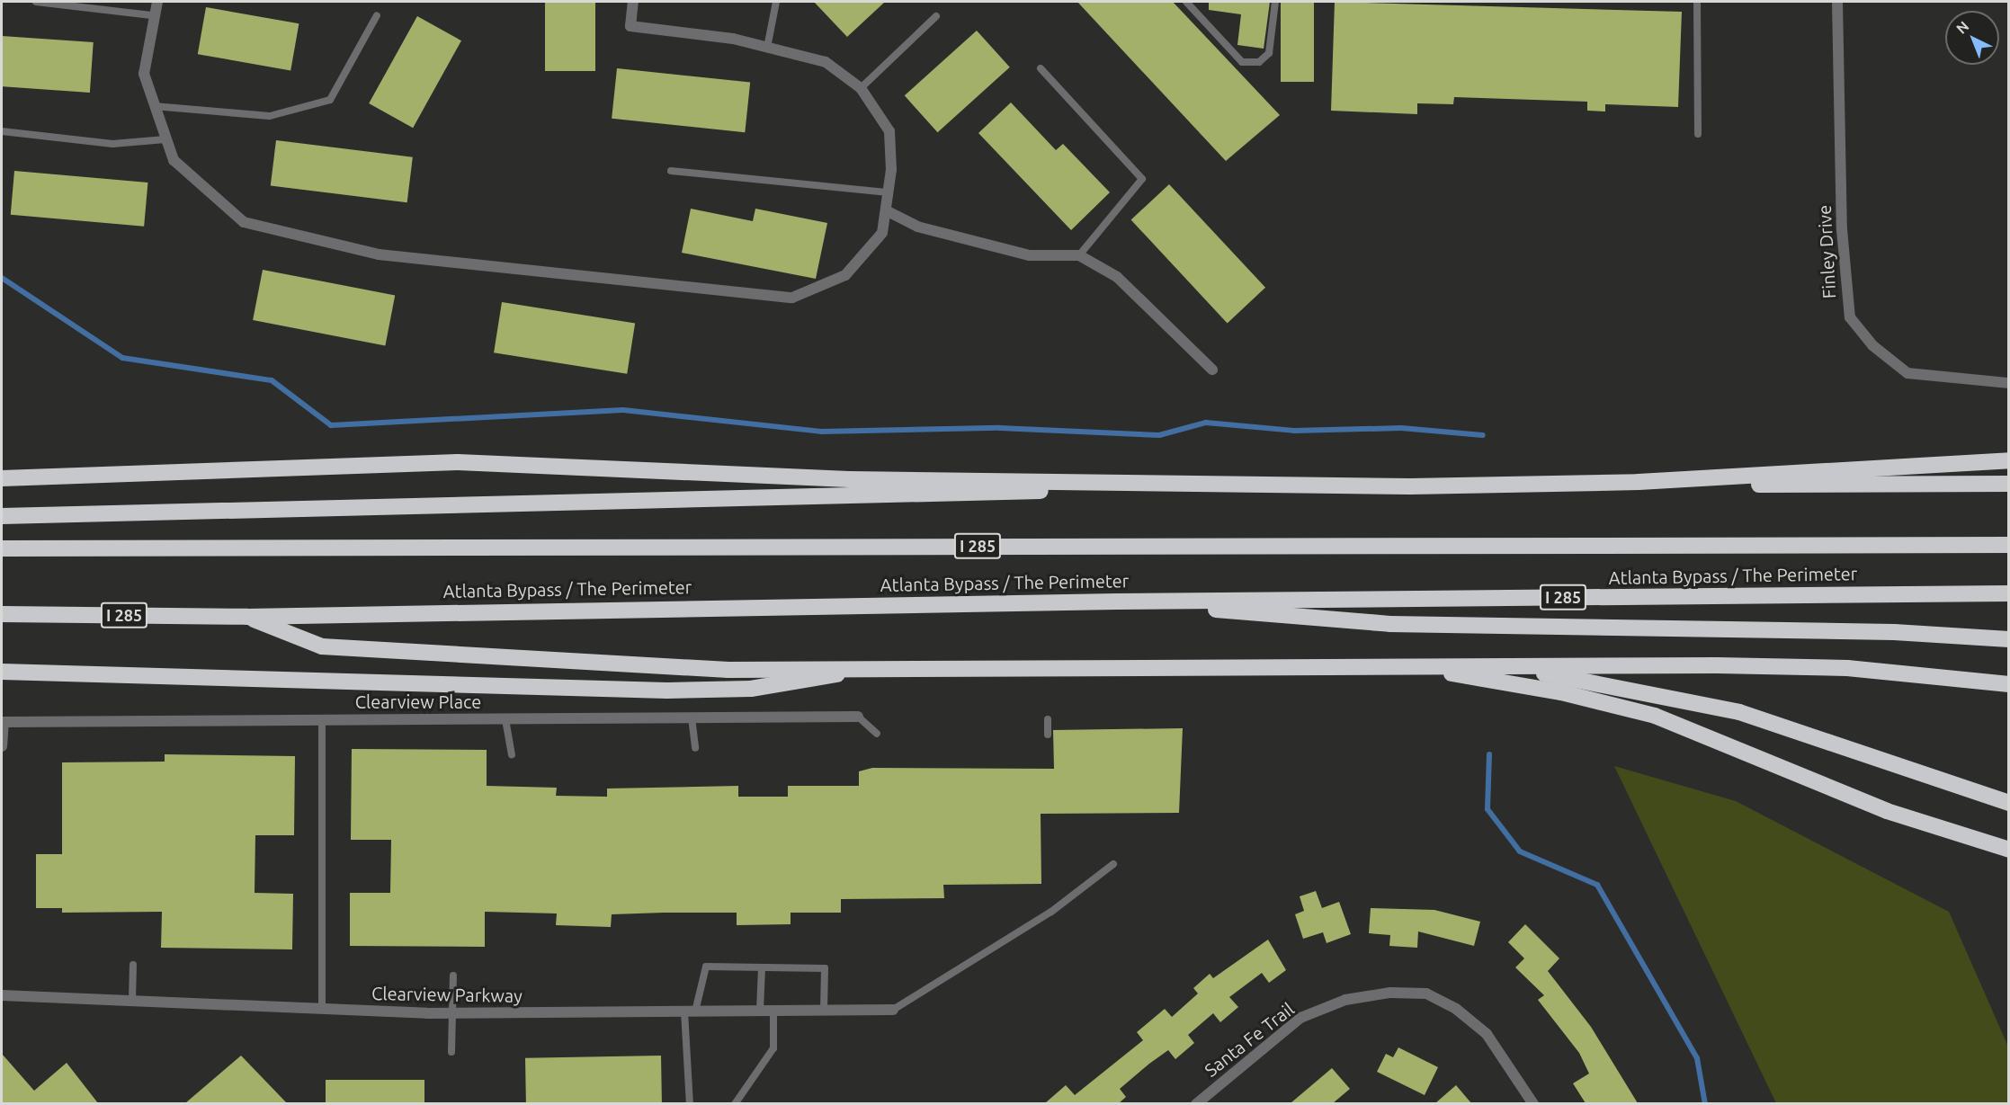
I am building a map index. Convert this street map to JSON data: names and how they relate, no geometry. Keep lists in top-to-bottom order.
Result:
{
  "streets": {
    "highway": ["I 285", "Atlanta Bypass / The Perimeter"],
    "street": [
      "Finley Drive",
      "Clearview Place",
      "Clearview Parkway",
      "Santa Fe Trail"
    ]
  },
  "north": "top left"
}
